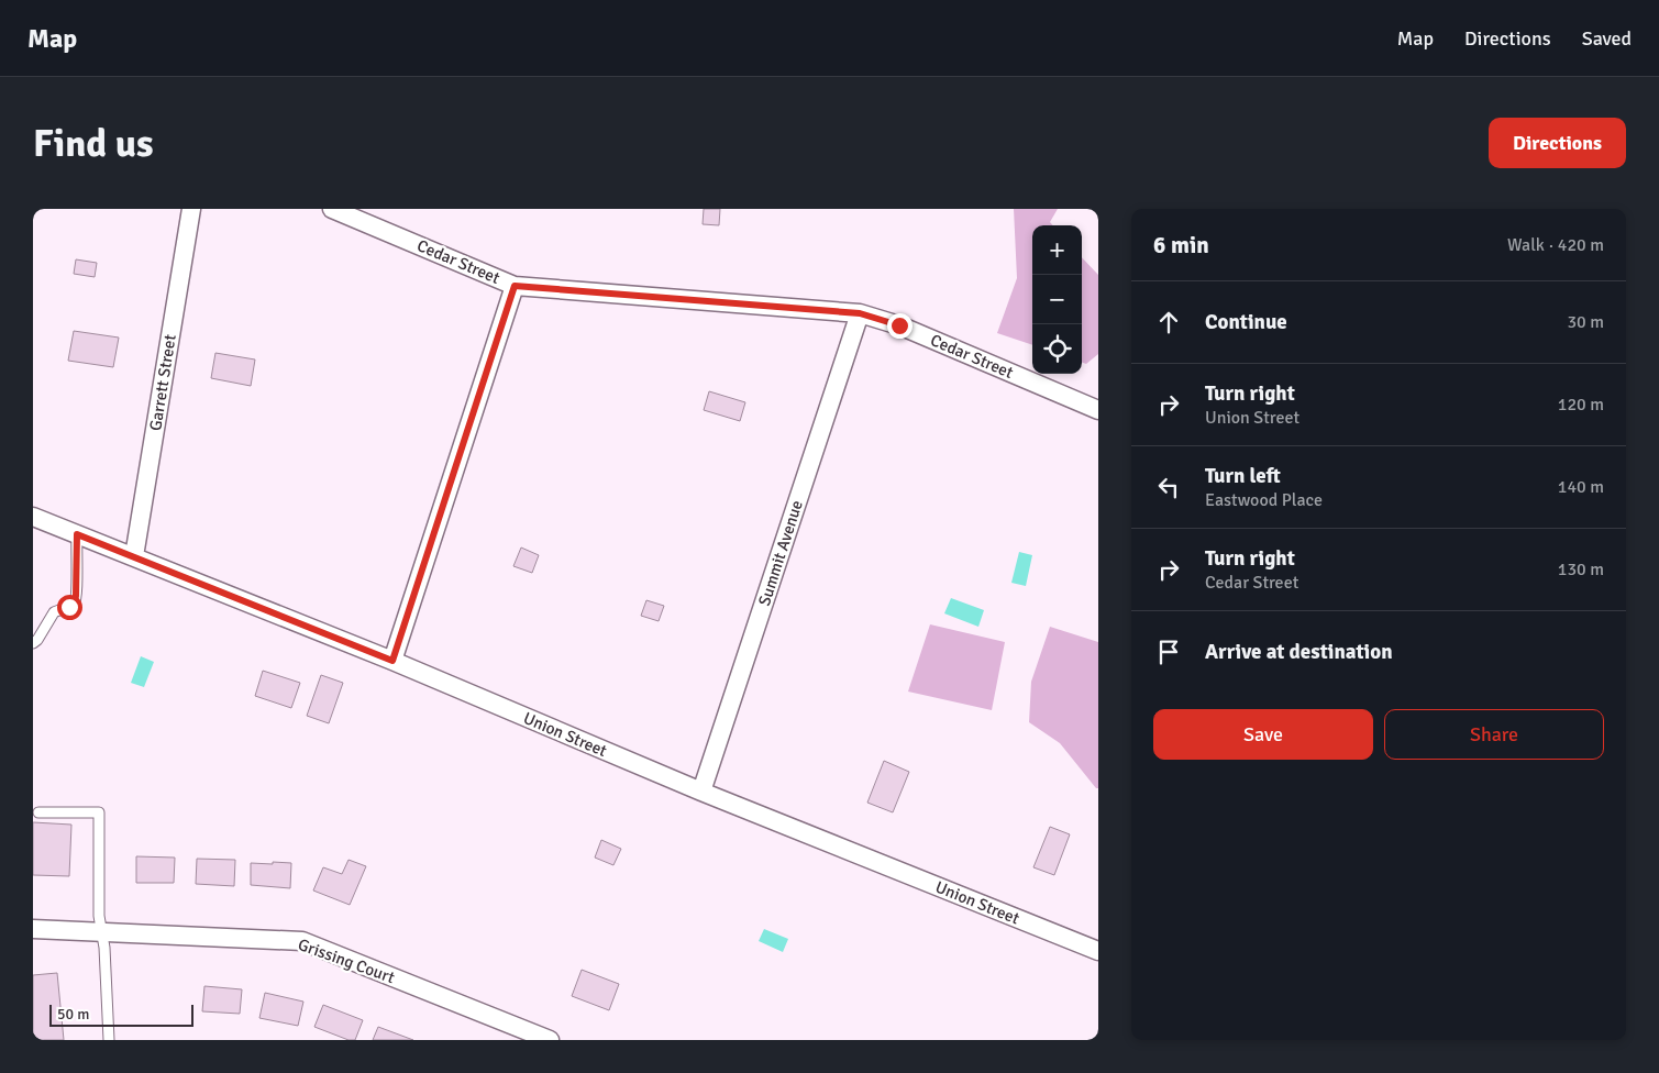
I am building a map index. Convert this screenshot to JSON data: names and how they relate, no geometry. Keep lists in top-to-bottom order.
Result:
{
  "streets": {
    "street": [
      "Cedar Street",
      "Garrett Street",
      "Summit Avenue",
      "Union Street",
      "Grissing Court"
    ]
  },
  "crossings": [
    ["Cedar Street", "Summit Avenue"],
    ["Garrett Street", "Union Street"],
    ["Summit Avenue", "Union Street"]
  ],
  "scale_bar": "50 m",
  "page": {
    "header": "Map",
    "nav": ["Map", "Directions", "Saved"],
    "buttons": [
      "Directions",
      ["Save", "Share"]
    ],
    "title": "Find us",
    "heading": ["6 min", "Walk · 420 m"],
    "map_buttons": ["+", "−"],
    "list": [
      ["Continue", "30 m"],
      ["Turn right", "Union Street", "120 m"],
      ["Turn left", "Eastwood Place", "140 m"],
      ["Turn right", "Cedar Street", "130 m"],
      "Arrive at destination"
    ],
    "scale": "50 m"
  }
}
